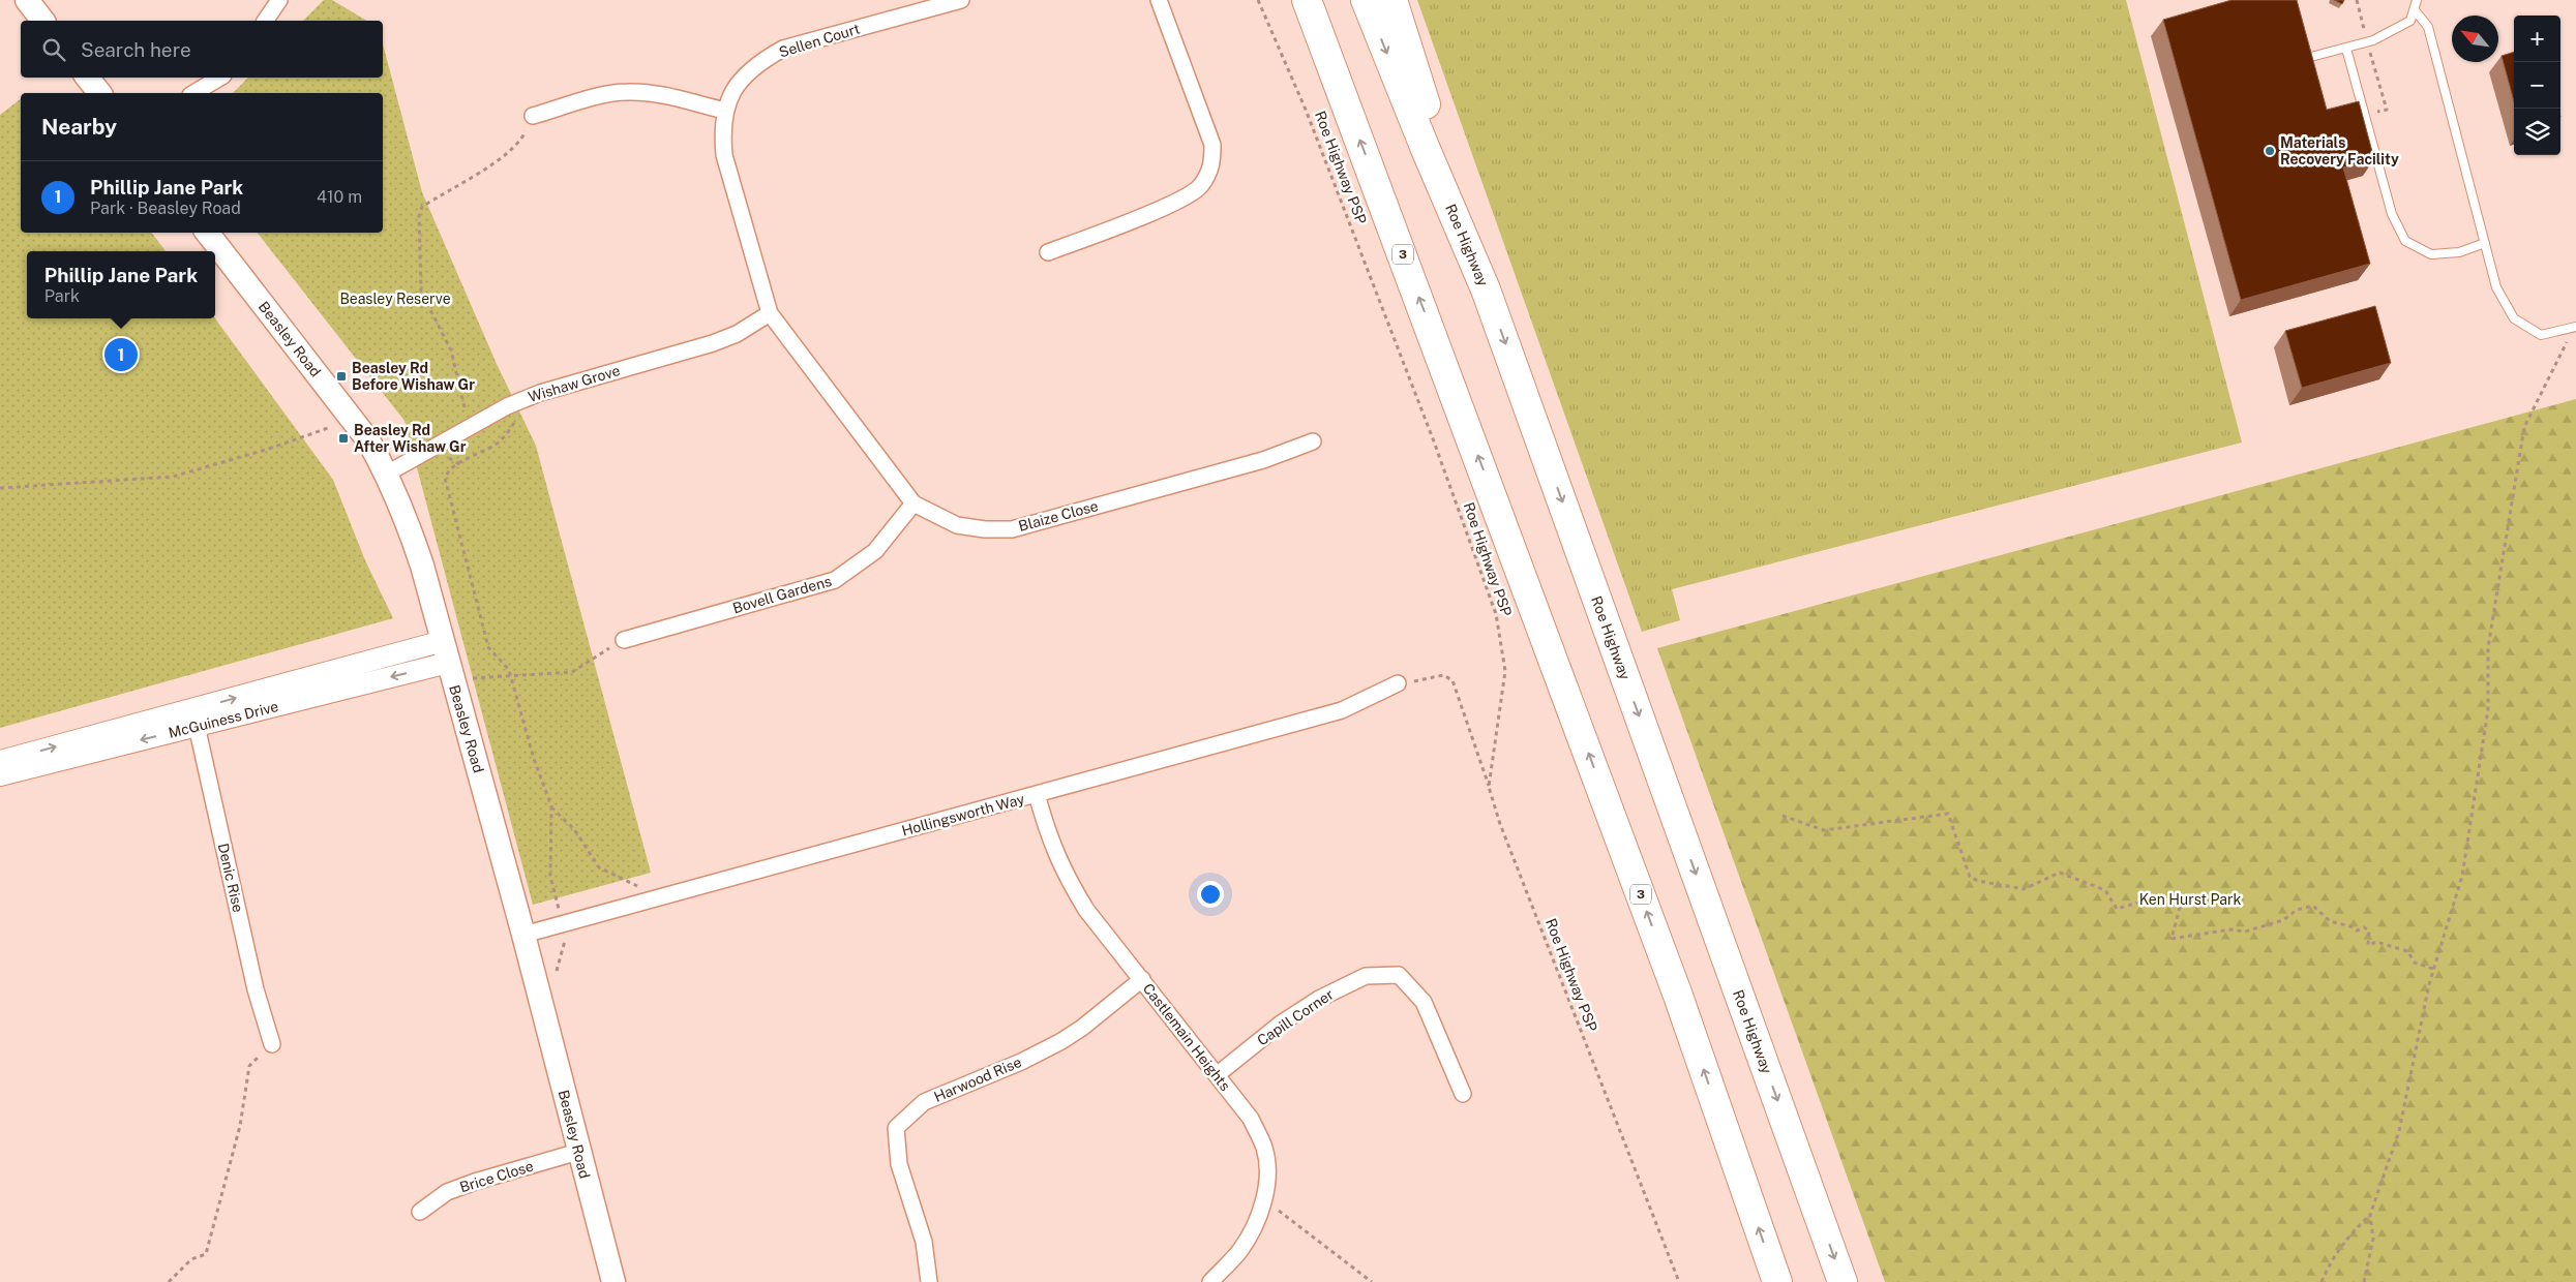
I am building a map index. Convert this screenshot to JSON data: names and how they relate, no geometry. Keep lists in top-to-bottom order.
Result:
{
  "streets": {
    "highway": ["Roe Highway", "3"],
    "main road": ["Beasley Road"],
    "street": [
      "Sellen Court",
      "Wishaw Grove",
      "Blaize Close",
      "Bovell Gardens",
      "McGuiness Drive",
      "Hollingsworth Way",
      "Denic Rise",
      "Capill Corner",
      "Castlemain Heights",
      "Harwood Rise",
      "Brice Close"
    ],
    "path": ["Roe Highway PSP"]
  },
  "crossings": [
    ["Sellen Court", "Wishaw Grove"],
    ["Sellen Court", "Blaize Close"],
    ["Beasley Road", "Wishaw Grove"],
    ["Beasley Road", "McGuiness Drive"],
    ["Beasley Road", "Hollingsworth Way"],
    ["Beasley Road", "Brice Close"],
    ["Wishaw Grove", "Blaize Close"],
    ["Blaize Close", "Bovell Gardens"],
    ["McGuiness Drive", "Denic Rise"],
    ["Hollingsworth Way", "Castlemain Heights"],
    ["Capill Corner", "Castlemain Heights"],
    ["Castlemain Heights", "Harwood Rise"]
  ],
  "parks": ["Beasley Reserve", "Ken Hurst Park"],
  "places": {
    "other": ["Materials Recovery Facility"],
    "transit": ["Beasley Rd Before Wishaw Gr", "Beasley Rd After Wishaw Gr"]
  },
  "north": "top left",
  "page": {
    "map_buttons": ["+", "−"],
    "search": "Search here",
    "heading": "Nearby",
    "list": [
      {
        "mark": "1",
        "name": "Phillip Jane Park",
        "note": "Park · Beasley Road",
        "value": "410 m"
      }
    ],
    "popup": ["Phillip Jane Park", "Park"],
    "pins": "1"
  }
}
